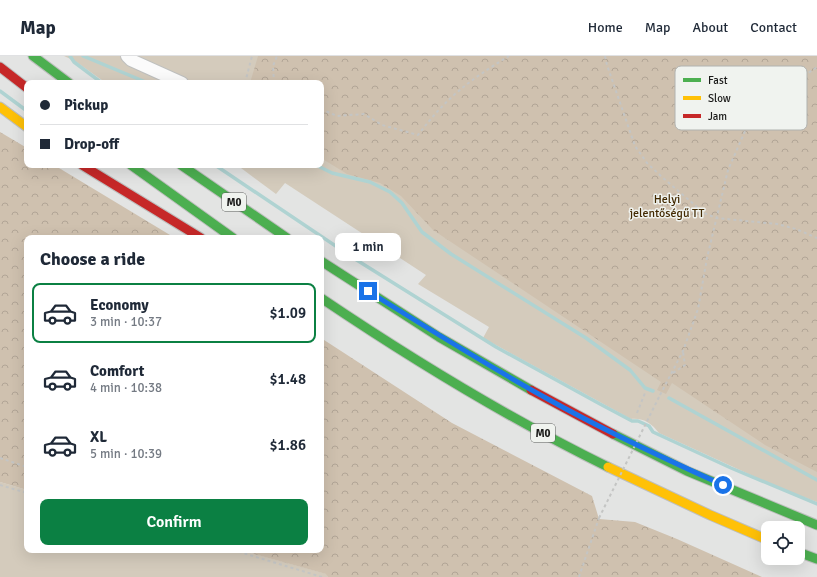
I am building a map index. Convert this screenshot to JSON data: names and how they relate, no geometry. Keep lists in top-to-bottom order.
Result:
{
  "streets": {
    "highway": ["M0"]
  },
  "parks": ["Helyi jelentőségű TT"],
  "legend": ["Fast", "Slow", "Jam"],
  "page": {
    "header": "Map",
    "nav": [
      "Home",
      "Map",
      "About",
      "Contact"
    ],
    "banner": ["Pickup", "Drop-off"],
    "bubble": "1 min",
    "heading": "Choose a ride",
    "list": [
      {
        "name": "Economy",
        "note": "3 min · 10:37",
        "value": "$1.09"
      },
      {
        "name": "Comfort",
        "note": "4 min · 10:38",
        "value": "$1.48"
      },
      {
        "name": "XL",
        "note": "5 min · 10:39",
        "value": "$1.86"
      }
    ],
    "buttons": "Confirm"
  }
}
